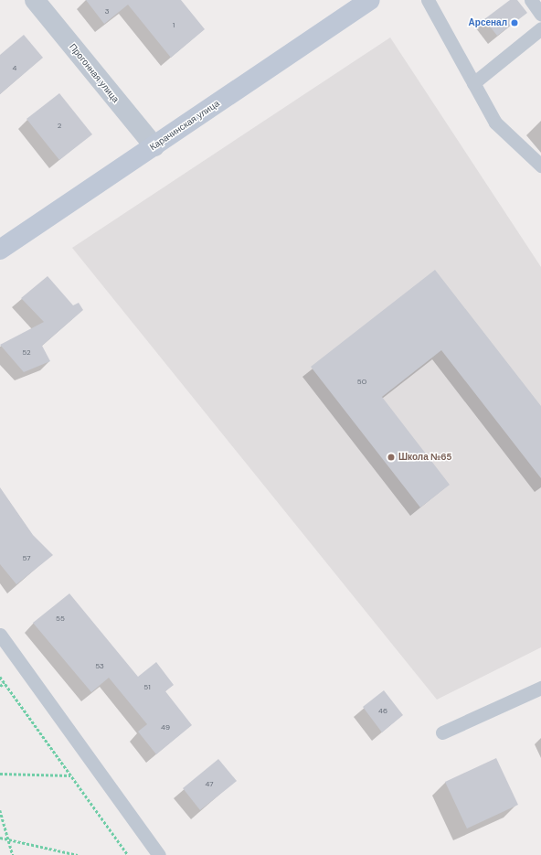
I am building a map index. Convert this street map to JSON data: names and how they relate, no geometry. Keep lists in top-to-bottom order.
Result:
{
  "streets": {
    "street": ["Прогонная улица", "Карачинская улица"]
  },
  "crossings": [
    ["Прогонная улица", "Карачинская улица"]
  ],
  "places": ["Арсенал", "Школа №65"],
  "house_numbers": [
    "3",
    "1",
    "4",
    "2",
    "52",
    "50",
    "57",
    "55",
    "53",
    "51",
    "46",
    "49",
    "47"
  ]
}
